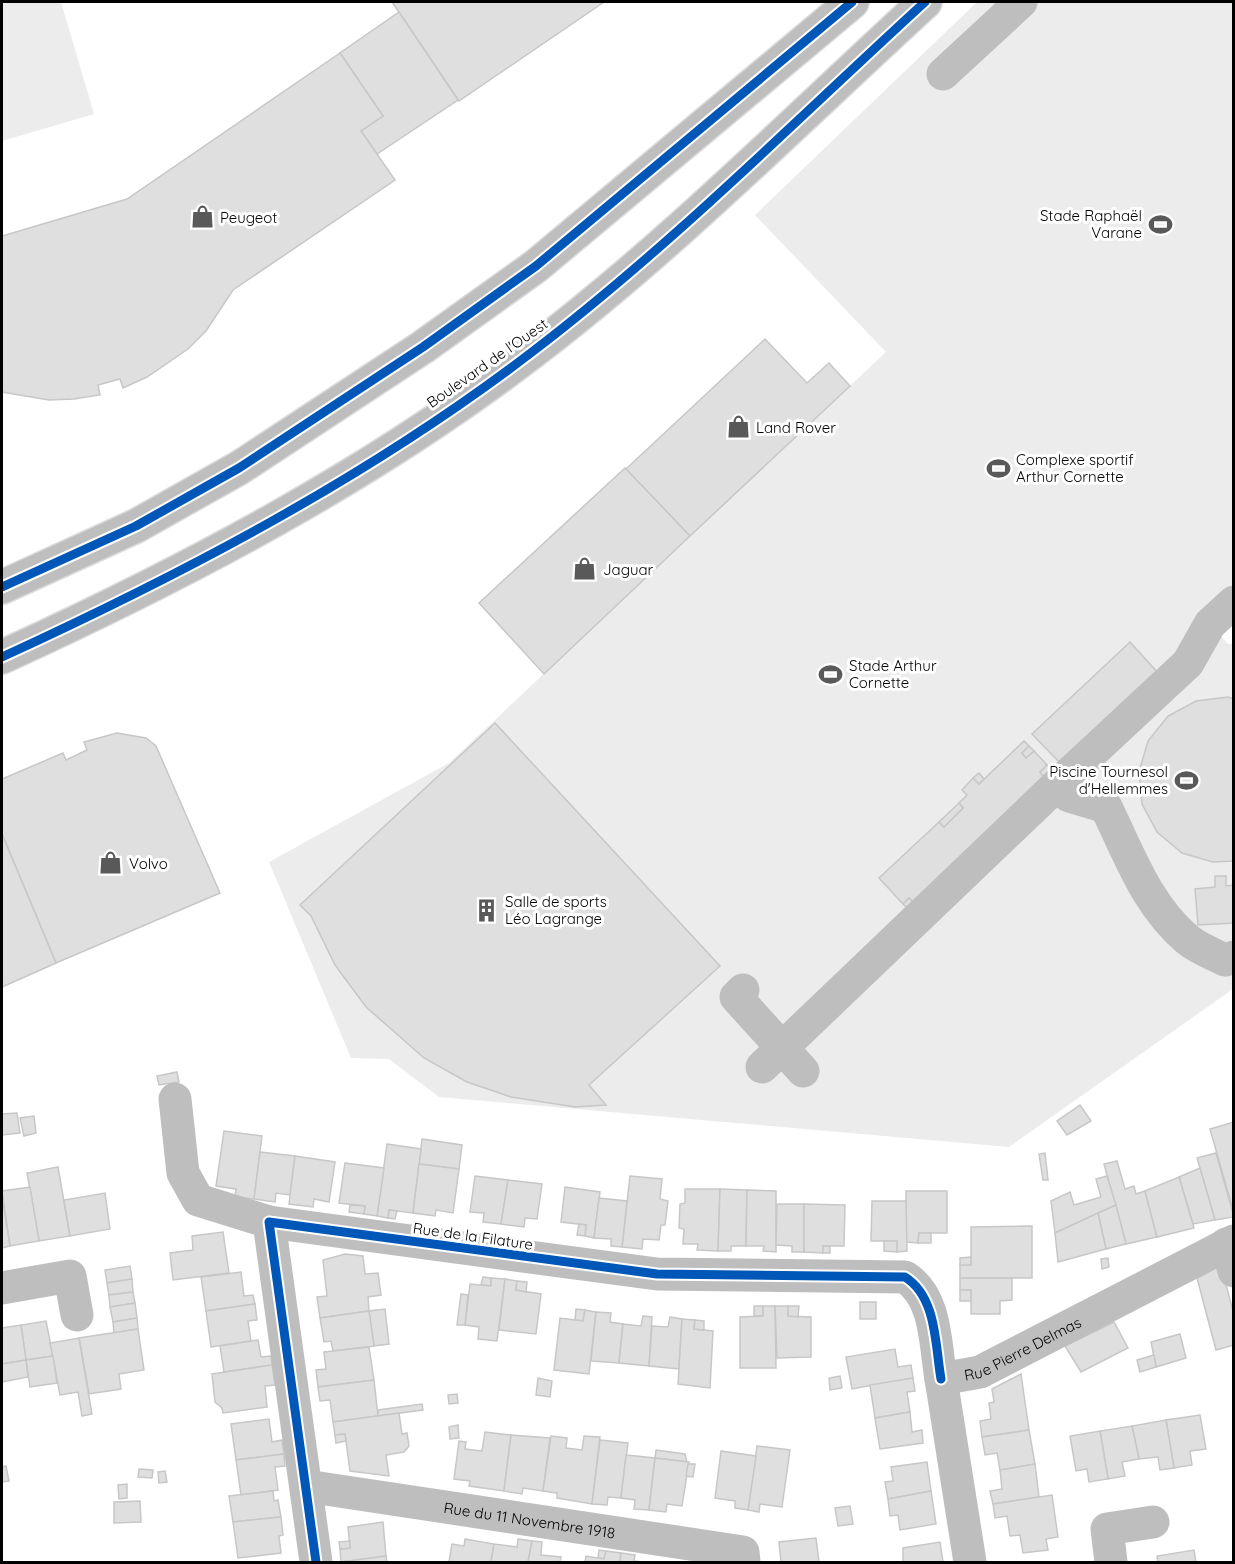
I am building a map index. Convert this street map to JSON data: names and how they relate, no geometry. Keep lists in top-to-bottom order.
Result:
{
  "streets": {
    "street": [
      "Boulevard de l'Ouest",
      "Rue de la Filature",
      "Rue Pierre Delmas",
      "Rue du 11 Novembre 1918"
    ]
  },
  "crossings": [
    ["Rue de la Filature", "Rue Pierre Delmas"]
  ],
  "places": {
    "shop": [
      "Peugeot",
      "Land Rover",
      "Jaguar",
      "Volvo"
    ],
    "sports": [
      "Stade Raphaël Varane",
      "Complexe sportif Arthur Cornette",
      "Stade Arthur Cornette",
      "Piscine Tournesol d'Hellemmes"
    ],
    "building": ["Salle de sports Léo Lagrange"]
  }
}
